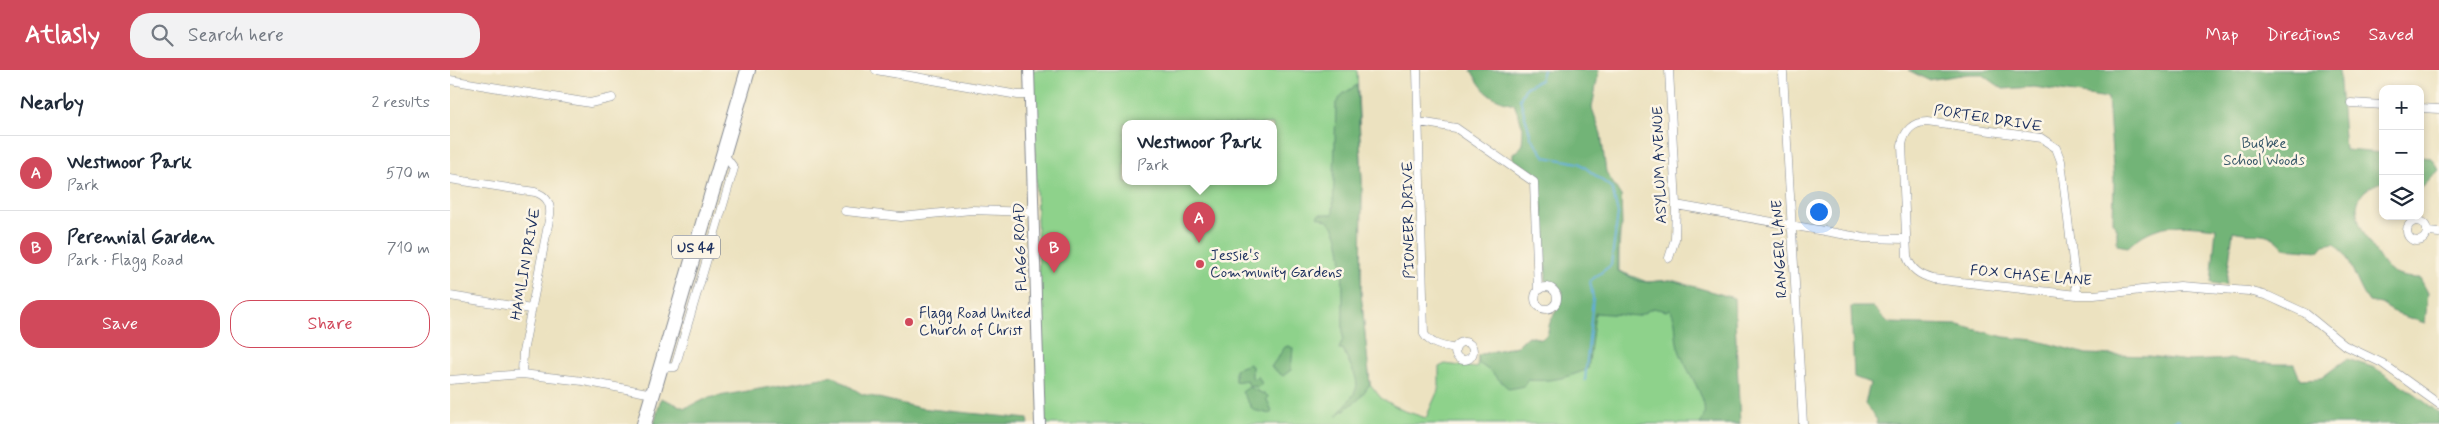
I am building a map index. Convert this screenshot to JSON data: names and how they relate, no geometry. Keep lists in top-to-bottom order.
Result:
{
  "streets": {
    "highway": ["US 44"],
    "street": [
      "PORTER DRIVE",
      "ASYLUM AVENUE",
      "PIONEER DRIVE",
      "FLAGG ROAD",
      "RANGER LANE",
      "HAMLIN DRIVE",
      "FOX CHASE LANE"
    ]
  },
  "crossings": [
    ["PORTER DRIVE", "FOX CHASE LANE"]
  ],
  "parks": ["Bugbee School Woods"],
  "places": ["Jessie's Community Gardens", "Flagg Road United Church of Christ"],
  "page": {
    "header": "Atlasly",
    "search": "Search here",
    "nav": ["Map", "Directions", "Saved"],
    "heading": ["Nearby", "2 results"],
    "map_buttons": ["+", "−"],
    "popup": ["Westmoor Park", "Park"],
    "list": [
      {
        "mark": "A",
        "name": "Westmoor Park",
        "note": "Park",
        "value": "570 m"
      },
      {
        "mark": "B",
        "name": "Perennial Garden",
        "note": "Park · Flagg Road",
        "value": "710 m"
      }
    ],
    "pins": ["A", "B"],
    "buttons": ["Save", "Share"]
  }
}
